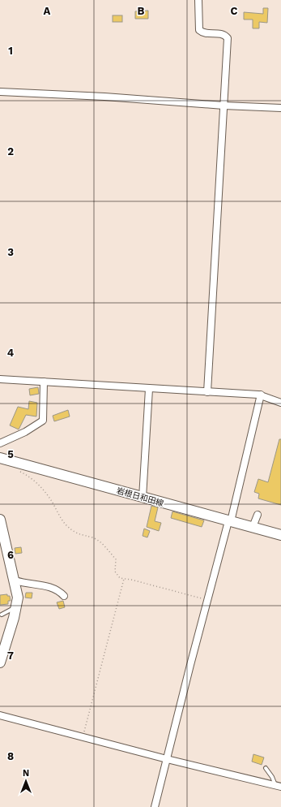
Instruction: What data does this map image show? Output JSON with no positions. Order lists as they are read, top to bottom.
{
  "streets": {
    "main road": ["岩根日和田線"]
  },
  "north": "top",
  "grid": {
    "columns": ["A", "B", "C"],
    "rows": [
      "1",
      "2",
      "3",
      "4",
      "5",
      "6",
      "7",
      "8"
    ]
  }
}
